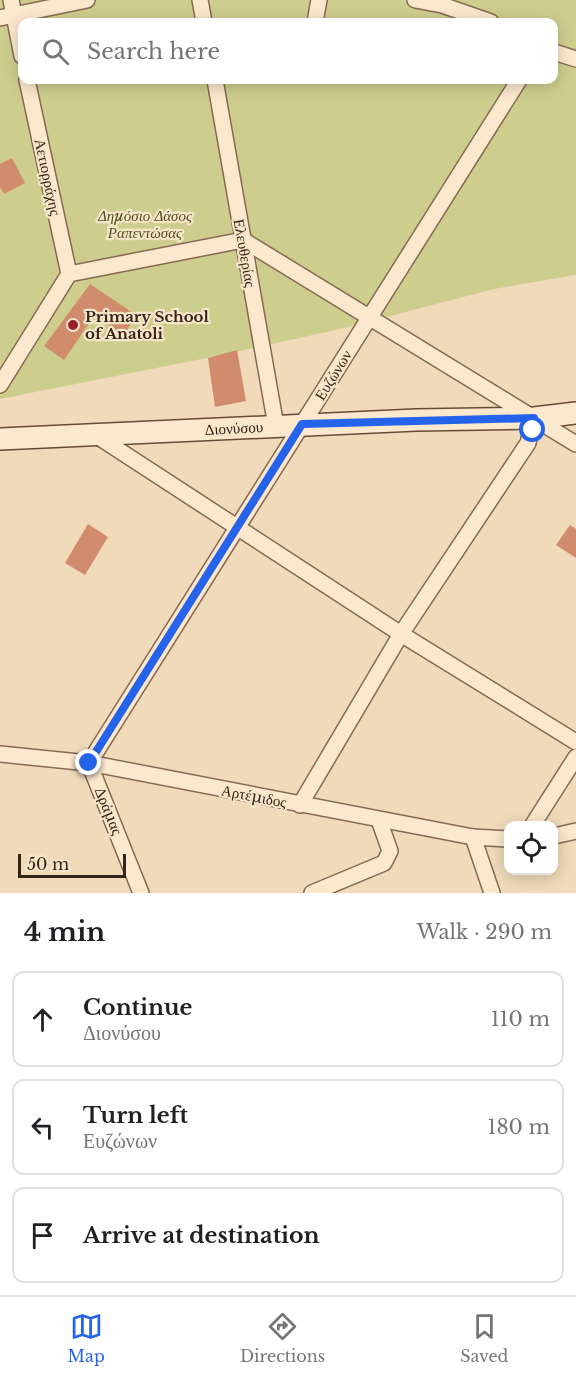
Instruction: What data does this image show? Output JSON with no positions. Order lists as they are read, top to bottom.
{
  "streets": {
    "main road": ["Διονύσου"],
    "street": [
      "Αετιορράχης",
      "Ελευθερίας",
      "Ευζώνων",
      "Αρτέμιδος",
      "Δράμας"
    ]
  },
  "crossings": [
    ["Ελευθερίας", "Διονύσου"],
    ["Ευζώνων", "Διονύσου"],
    ["Ευζώνων", "Αρτέμιδος"],
    ["Ευζώνων", "Δράμας"],
    ["Αρτέμιδος", "Δράμας"]
  ],
  "parks": ["Δημόσιο Δάσος Ραπεντώσας"],
  "places": ["Primary School of Anatoli"],
  "scale_bar": "50 m",
  "page": {
    "search": "Search here",
    "scale": "50 m",
    "heading": ["4 min", "Walk · 290 m"],
    "list": [
      ["Continue", "Διονύσου", "110 m"],
      ["Turn left", "Ευζώνων", "180 m"],
      "Arrive at destination"
    ],
    "nav": ["Map", "Directions", "Saved"]
  }
}
